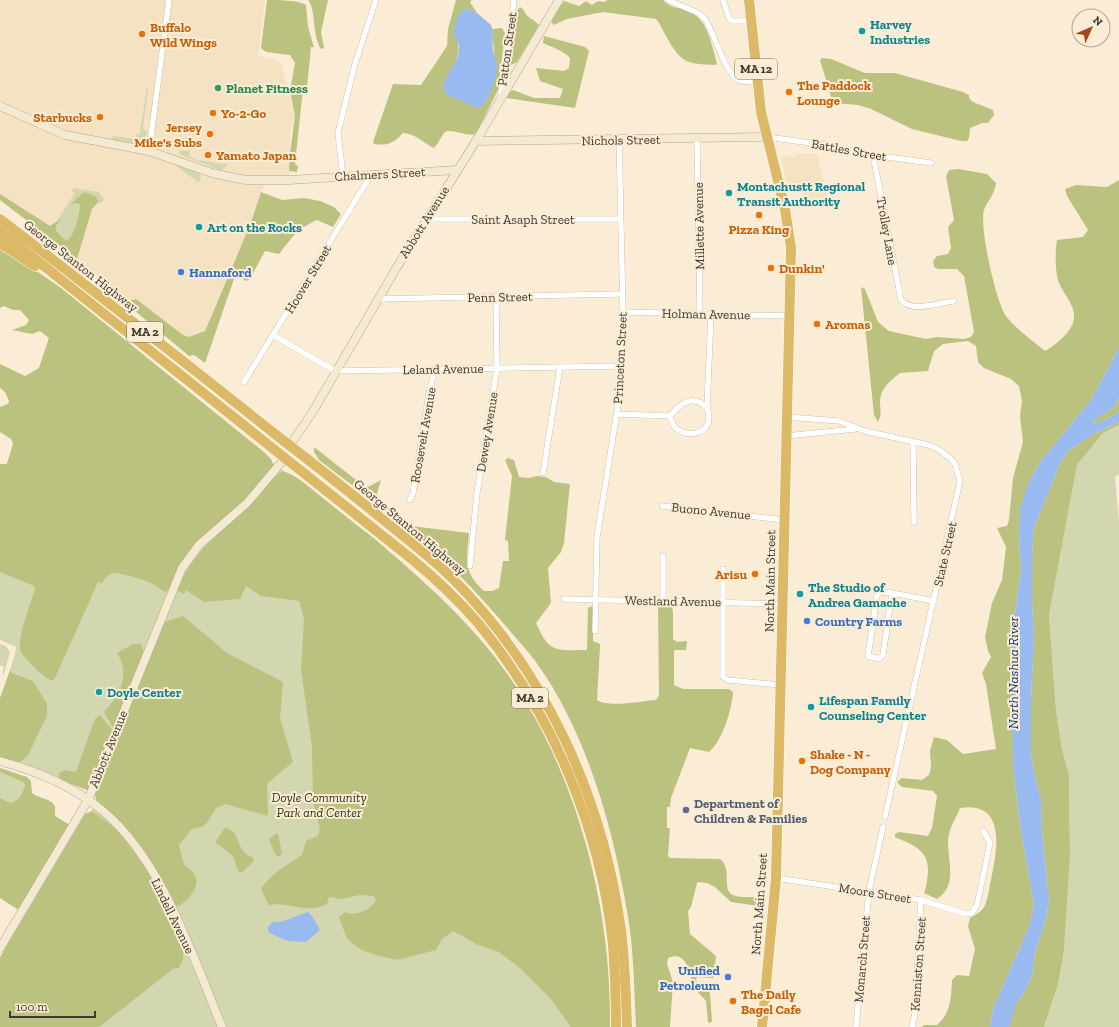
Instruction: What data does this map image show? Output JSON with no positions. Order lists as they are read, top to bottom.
{
  "streets": {
    "highway": [
      "MA 12",
      "George Stanton Highway",
      "MA 2",
      "North Main Street"
    ],
    "street": [
      "Patton Street",
      "Nichols Street",
      "Battles Street",
      "Chalmers Street",
      "Saint Asaph Street",
      "Abbott Avenue",
      "Millette Avenue",
      "Trolley Lane",
      "Hoover Street",
      "Penn Street",
      "Holman Avenue",
      "Princeton Street",
      "Leland Avenue",
      "Dewey Avenue",
      "Roosevelt Avenue",
      "Buono Avenue",
      "State Street",
      "Westland Avenue",
      "Moore Street",
      "Lindell Avenue",
      "Monarch Street",
      "Kenniston Street"
    ]
  },
  "crossings": [
    ["Patton Street", "Abbott Avenue"],
    ["MA 12", "Nichols Street"],
    ["MA 12", "Battles Street"],
    ["MA 12", "North Main Street"],
    ["Nichols Street", "Battles Street"],
    ["Nichols Street", "Abbott Avenue"],
    ["Nichols Street", "Millette Avenue"],
    ["Nichols Street", "Princeton Street"],
    ["Nichols Street", "North Main Street"],
    ["Battles Street", "Trolley Lane"],
    ["Battles Street", "North Main Street"],
    ["Chalmers Street", "Abbott Avenue"],
    ["Chalmers Street", "Hoover Street"],
    ["Saint Asaph Street", "Abbott Avenue"],
    ["Saint Asaph Street", "Princeton Street"],
    ["Abbott Avenue", "George Stanton Highway"],
    ["Abbott Avenue", "Penn Street"],
    ["Abbott Avenue", "Leland Avenue"],
    ["Abbott Avenue", "Lindell Avenue"],
    ["Millette Avenue", "Holman Avenue"],
    ["Penn Street", "Princeton Street"],
    ["Penn Street", "Dewey Avenue"],
    ["Holman Avenue", "Princeton Street"],
    ["Holman Avenue", "North Main Street"],
    ["Princeton Street", "Leland Avenue"],
    ["Princeton Street", "Westland Avenue"],
    ["Leland Avenue", "Dewey Avenue"],
    ["Leland Avenue", "Roosevelt Avenue"],
    ["Buono Avenue", "North Main Street"],
    ["State Street", "North Main Street"],
    ["North Main Street", "Westland Avenue"],
    ["North Main Street", "Moore Street"],
    ["Moore Street", "Monarch Street"],
    ["Moore Street", "Kenniston Street"]
  ],
  "water": ["North Nashua River"],
  "parks": ["Doyle Community Park and Center"],
  "places": [
    "Harvey Industries",
    "Buffalo Wild Wings",
    "Planet Fitness",
    "The Paddock Lounge",
    "Yo-2-Go",
    "Starbucks",
    "Jersey Mike's Subs",
    "Yamato Japan",
    "Montachustt Regional Transit Authority",
    "Pizza King",
    "Art on the Rocks",
    "Dunkin'",
    "Hannaford",
    "Aromas",
    "Arisu",
    "The Studio of Andrea Gamache",
    "Country Farms",
    "Doyle Center",
    "Lifespan Family Counseling Center",
    "Shake - N - Dog Company",
    "Department of Children & Families",
    "Unified Petroleum",
    "The Daily Bagel Cafe"
  ],
  "scale_bar": "100 m",
  "north": "top right"
}
